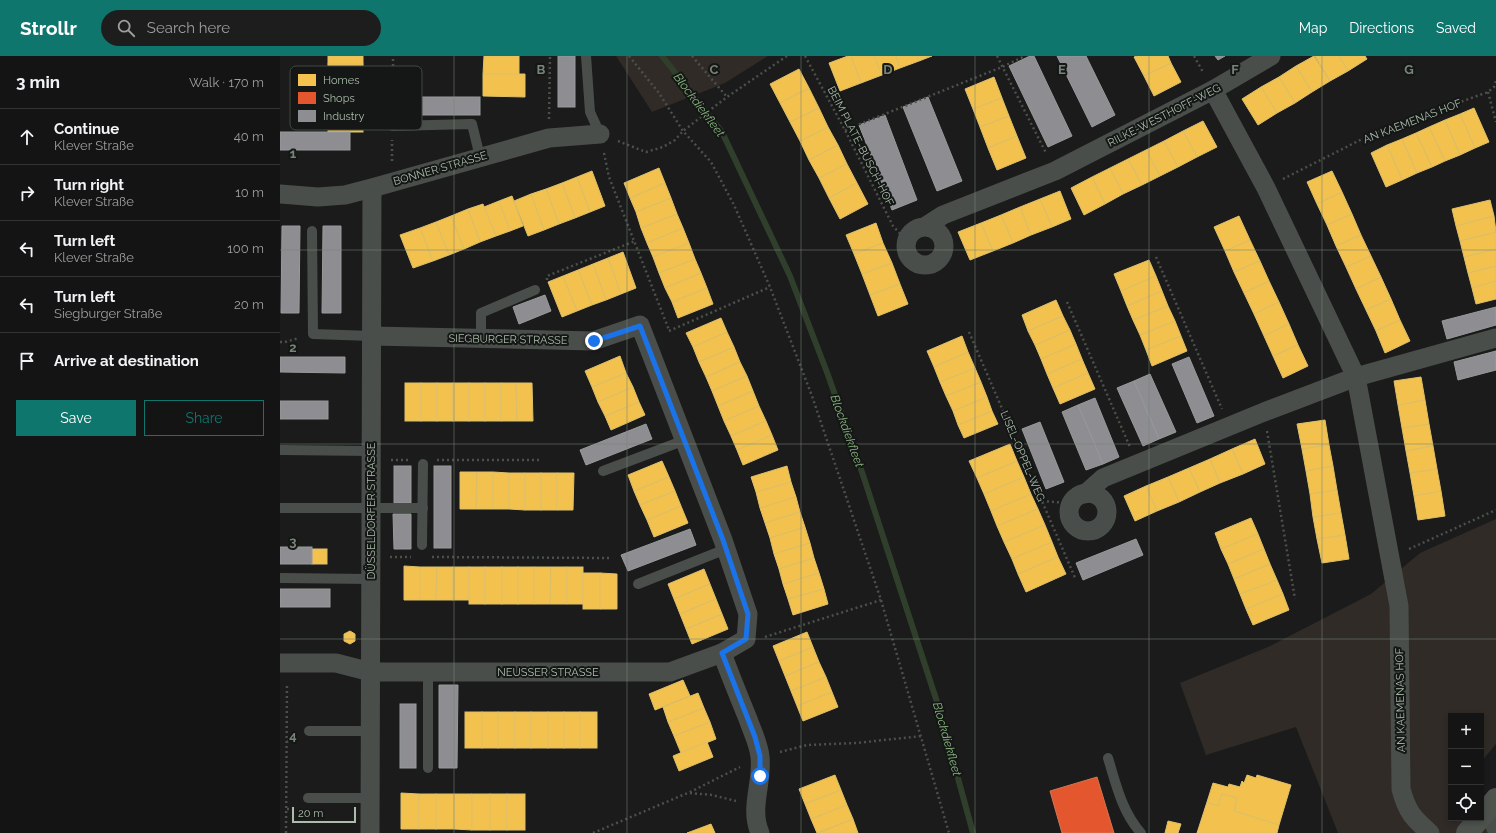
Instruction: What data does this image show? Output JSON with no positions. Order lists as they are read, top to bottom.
{
  "streets": {
    "street": [
      "RILKE-WESTHOFF-WEG",
      "AN KAEMENAS HOF",
      "BONNER STRASSE",
      "SIEGBURGER STRASSE",
      "DÜSSELDORFER STRASSE",
      "NEUSSER STRASSE"
    ],
    "path": ["BEIM PLATE-BUSCH-HOF", "LISEL-OPPEL-WEG"]
  },
  "crossings": [
    ["RILKE-WESTHOFF-WEG", "AN KAEMENAS HOF"],
    ["RILKE-WESTHOFF-WEG", "BEIM PLATE-BUSCH-HOF"],
    ["BONNER STRASSE", "DÜSSELDORFER STRASSE"],
    ["SIEGBURGER STRASSE", "DÜSSELDORFER STRASSE"],
    ["DÜSSELDORFER STRASSE", "NEUSSER STRASSE"]
  ],
  "water": ["Blockdiekfleet"],
  "legend": ["Homes", "Shops", "Industry"],
  "scale_bar": "20 m",
  "page": {
    "header": "Strollr",
    "search": "Search here",
    "nav": ["Map", "Directions", "Saved"],
    "heading": ["3 min", "Walk · 170 m"],
    "list": [
      ["Continue", "Klever Straße", "40 m"],
      ["Turn right", "Klever Straße", "10 m"],
      ["Turn left", "Klever Straße", "100 m"],
      ["Turn left", "Siegburger Straße", "20 m"],
      "Arrive at destination"
    ],
    "buttons": ["Save", "Share"],
    "map_buttons": ["+", "−"],
    "scale": "20 m"
  },
  "grid": {
    "columns": [
      "B",
      "C",
      "D",
      "E",
      "F",
      "G"
    ],
    "rows": [
      "1",
      "2",
      "3",
      "4"
    ]
  }
}
